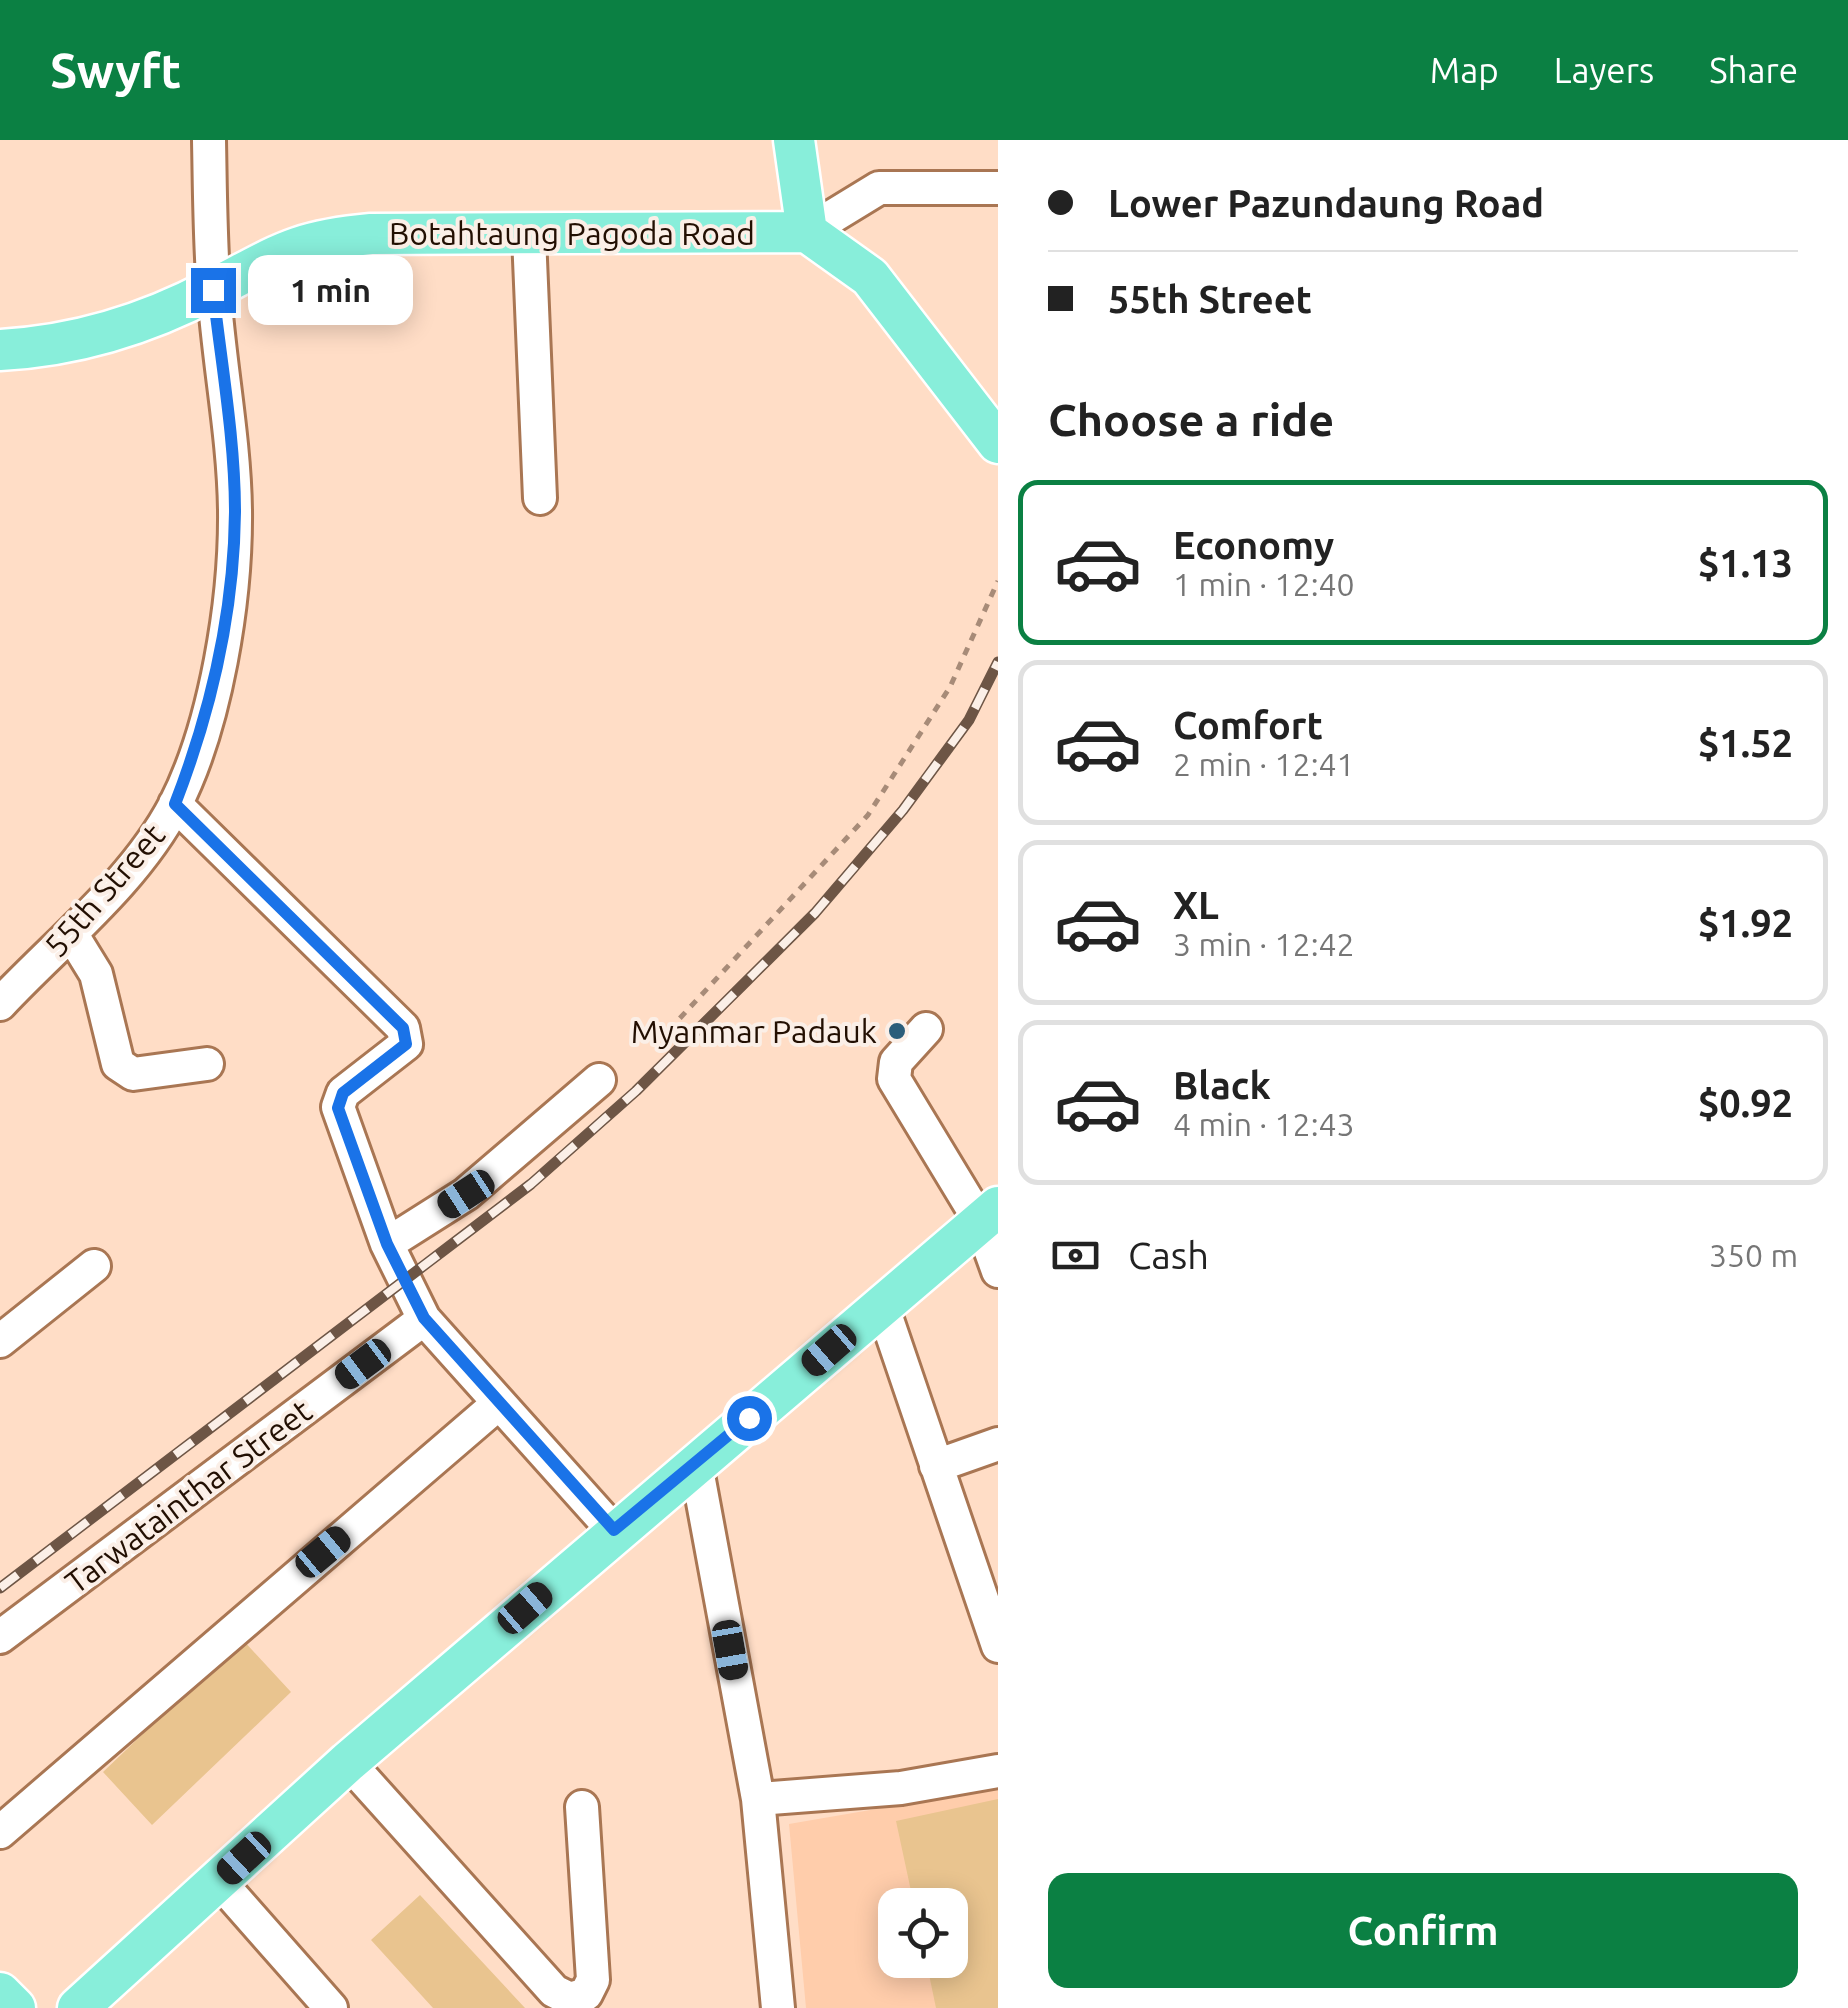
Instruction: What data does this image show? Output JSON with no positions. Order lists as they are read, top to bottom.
{
  "streets": {
    "main road": ["Botahtaung Pagoda Road"],
    "street": ["55th Street", "Tarwatainthar Street"]
  },
  "crossings": [
    ["Botahtaung Pagoda Road", "55th Street"]
  ],
  "places": ["Myanmar Padauk"],
  "page": {
    "header": "Swyft",
    "nav": ["Map", "Layers", "Share"],
    "banner": ["Lower Pazundaung Road", "55th Street"],
    "bubble": "1 min",
    "heading": "Choose a ride",
    "list": [
      {
        "name": "Economy",
        "note": "1 min · 12:40",
        "value": "$1.13"
      },
      {
        "name": "Comfort",
        "note": "2 min · 12:41",
        "value": "$1.52"
      },
      {
        "name": "XL",
        "note": "3 min · 12:42",
        "value": "$1.92"
      },
      {
        "name": "Black",
        "note": "4 min · 12:43",
        "value": "$0.92"
      }
    ],
    "pay": ["Cash", "350 m"],
    "buttons": "Confirm"
  }
}
